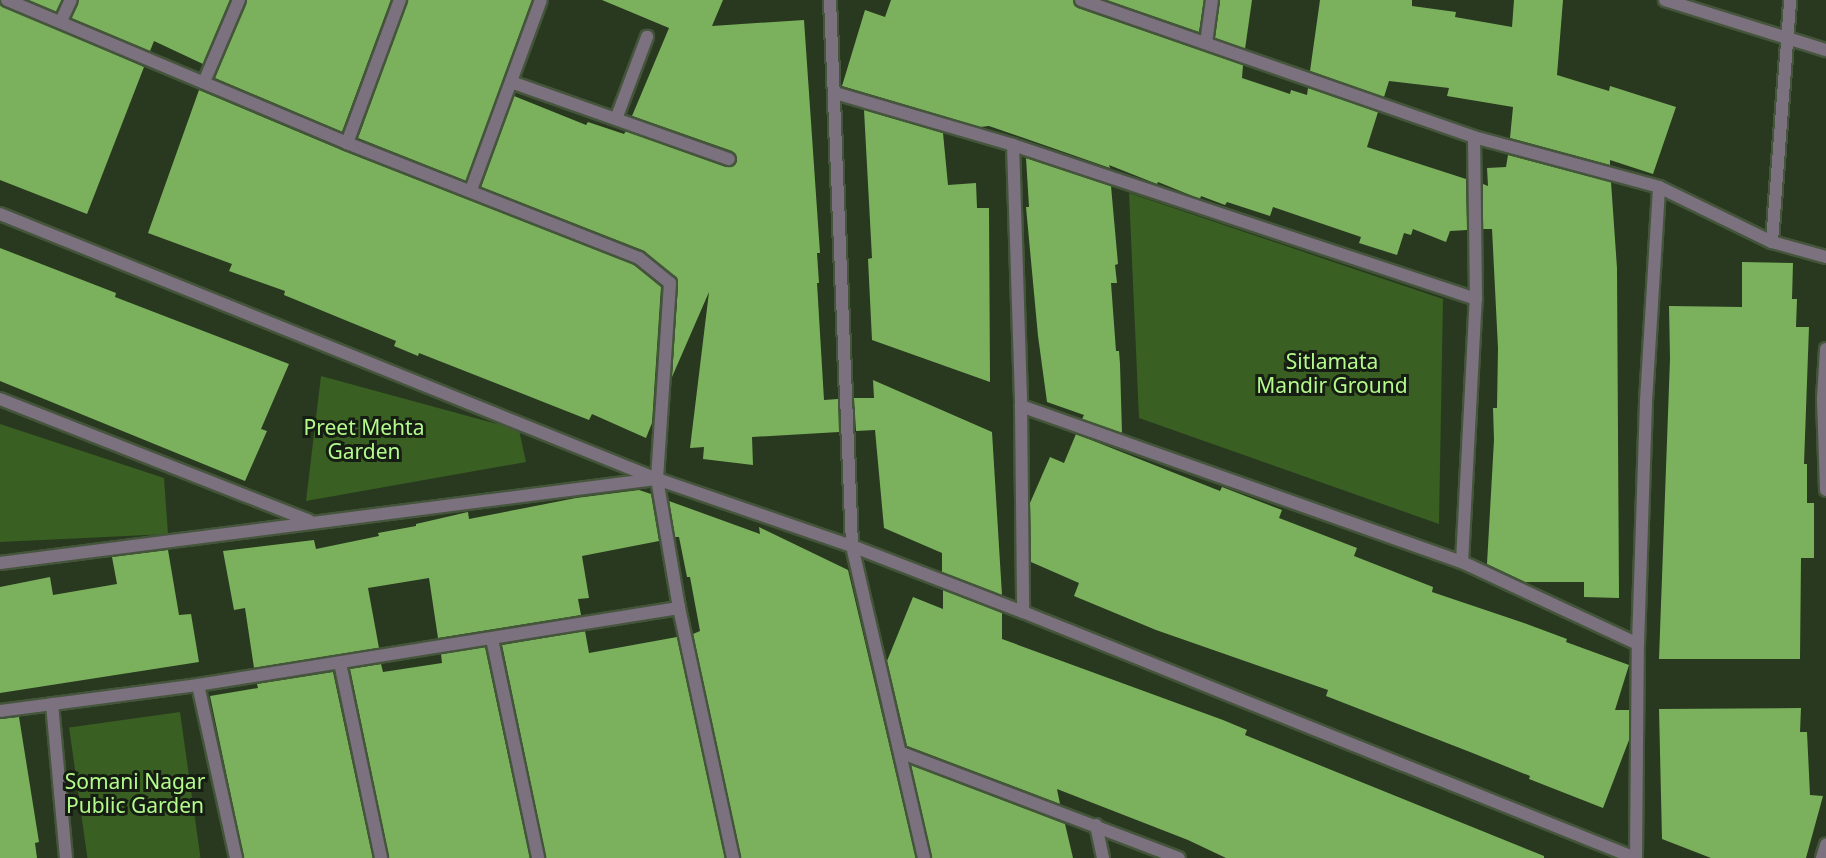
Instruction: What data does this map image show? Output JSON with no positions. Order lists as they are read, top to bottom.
{
  "parks": ["Sitlamata Mandir Ground", "Preet Mehta Garden", "Somani Nagar Public Garden"]
}
